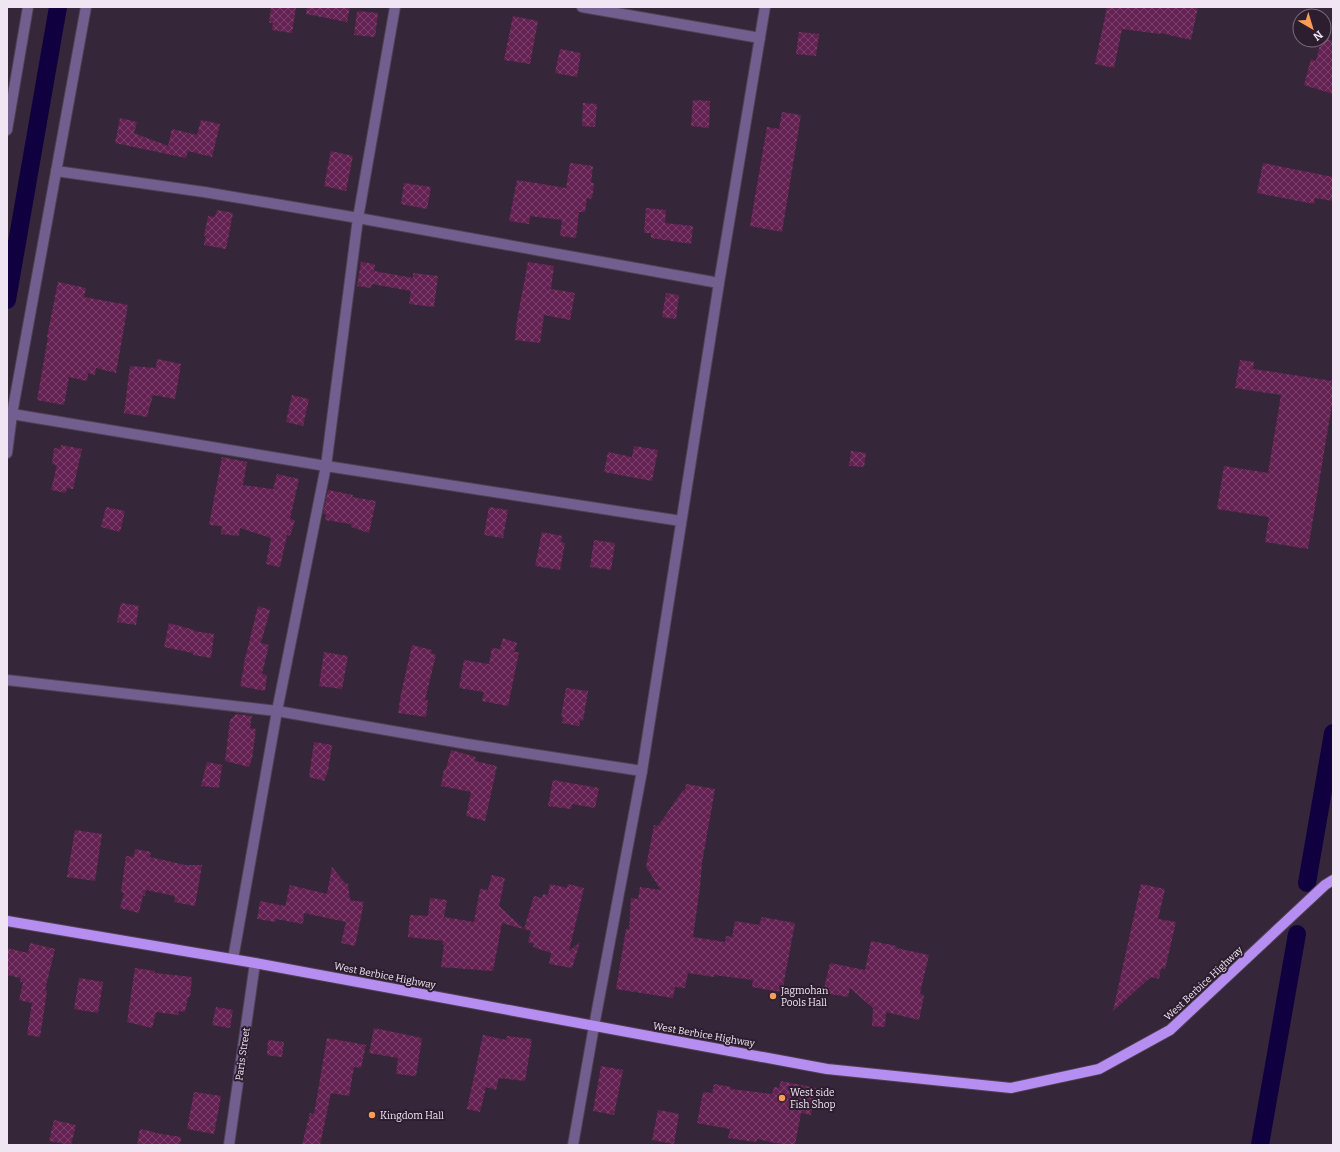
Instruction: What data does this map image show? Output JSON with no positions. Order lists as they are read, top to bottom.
{
  "streets": {
    "main road": ["West Berbice Highway"],
    "street": ["Paris Street"]
  },
  "crossings": [
    ["West Berbice Highway", "Paris Street"]
  ],
  "places": ["Jagmohan Pools Hall", "West side Fish Shop", "Kingdom Hall"],
  "north": "bottom right"
}
